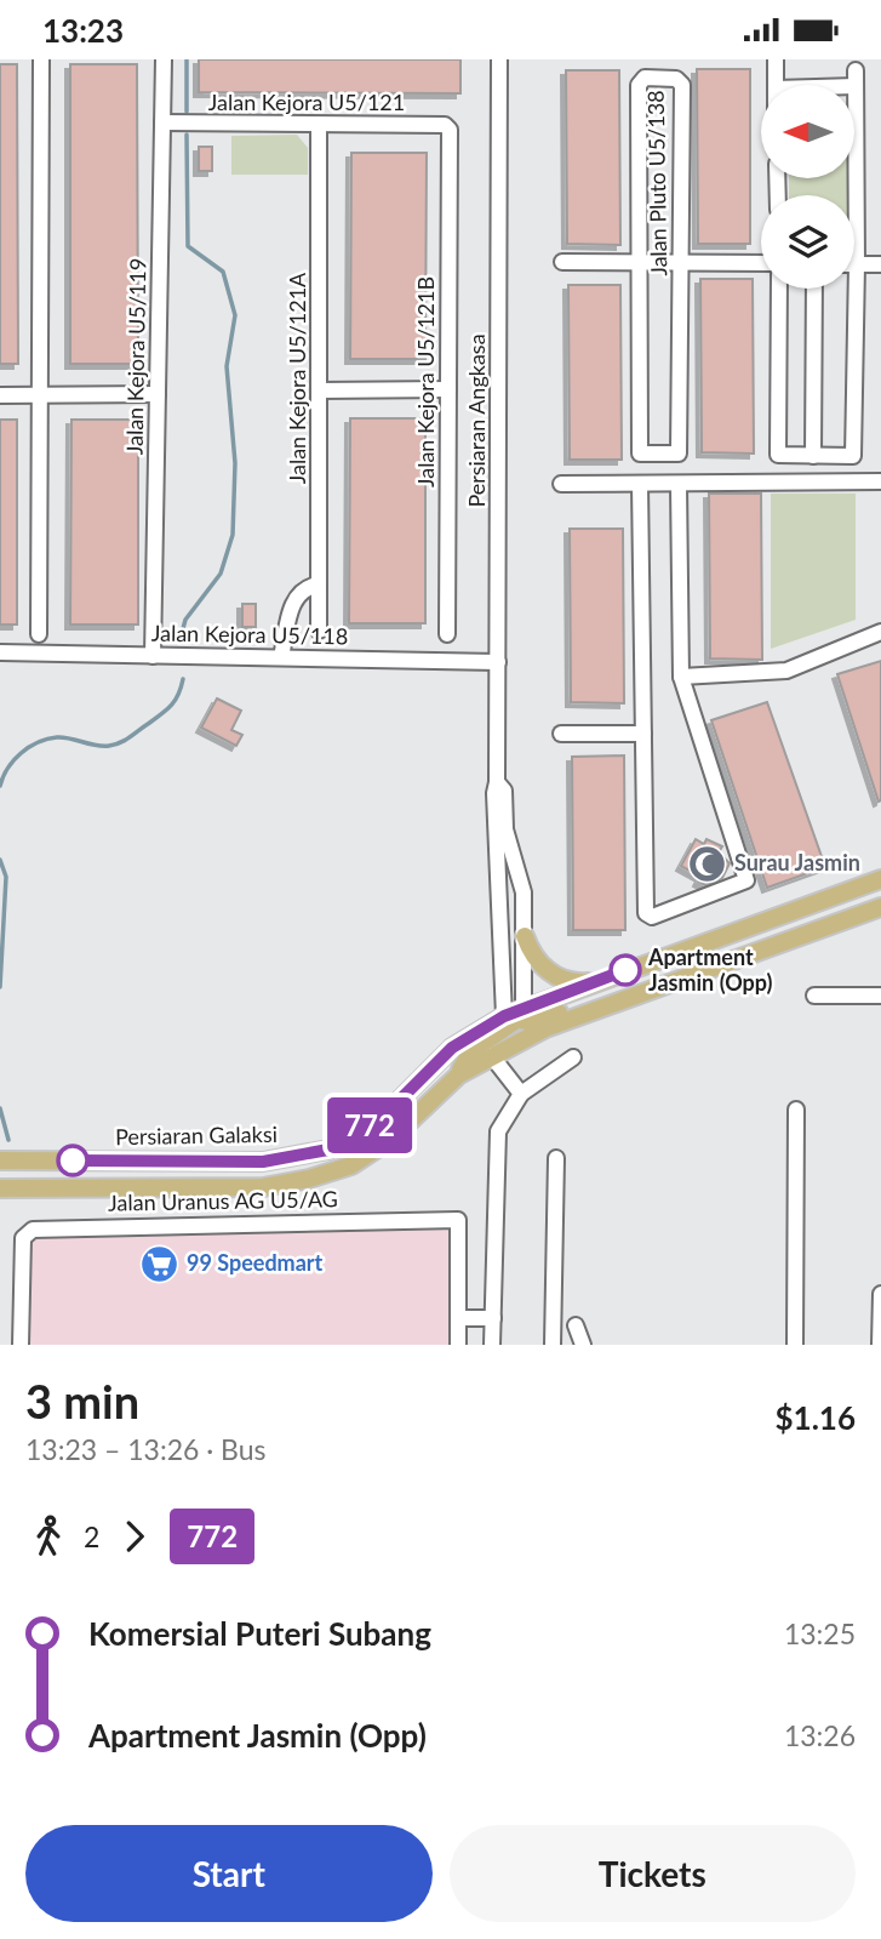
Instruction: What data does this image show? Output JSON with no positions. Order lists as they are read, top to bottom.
{
  "streets": {
    "main road": ["Persiaran Galaksi"],
    "street": [
      "Jalan Kejora U5/121",
      "Jalan Pluto U5/138",
      "Jalan Kejora U5/119",
      "Jalan Kejora U5/121A",
      "Jalan Kejora U5/121B",
      "Persiaran Angkasa",
      "Jalan Kejora U5/118",
      "Jalan Uranus AG U5/AG"
    ]
  },
  "crossings": [
    ["Jalan Kejora U5/121", "Jalan Kejora U5/119"],
    ["Jalan Kejora U5/121", "Jalan Kejora U5/121A"],
    ["Jalan Kejora U5/121", "Jalan Kejora U5/121B"],
    ["Jalan Kejora U5/119", "Jalan Kejora U5/118"],
    ["Persiaran Angkasa", "Jalan Kejora U5/118"],
    ["Persiaran Angkasa", "Persiaran Galaksi"]
  ],
  "places": {
    "mosque": ["Surau Jasmin"],
    "other": ["Apartment Jasmin (Opp)"],
    "supermarket": ["99 Speedmart"]
  },
  "lines": ["bus line 772"],
  "north": "left",
  "page": {
    "status": "13:23",
    "on_map": "772",
    "heading": ["3 min", "13:23 – 13:26 · Bus", "$1.16"],
    "legs": ["2", "772"],
    "list": [
      {
        "name": "Komersial Puteri Subang",
        "value": "13:25"
      },
      {
        "name": "Apartment Jasmin (Opp)",
        "value": "13:26"
      }
    ],
    "buttons": ["Start", "Tickets"]
  }
}
